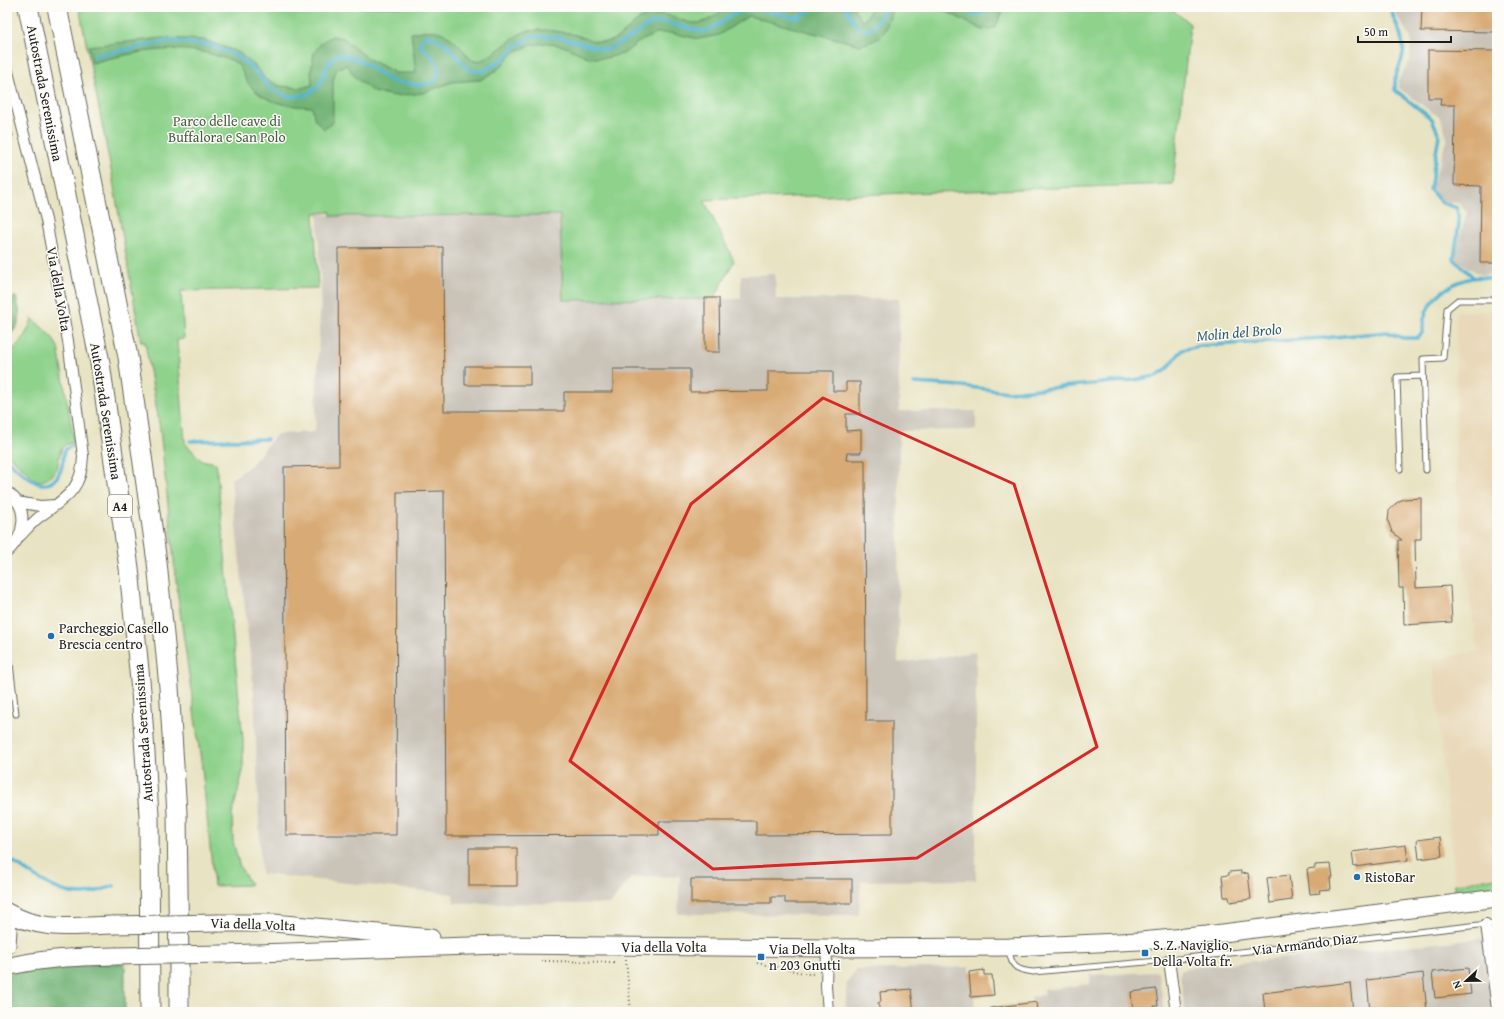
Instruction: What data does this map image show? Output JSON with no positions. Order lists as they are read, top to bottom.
{
  "streets": {
    "highway": ["Autostrada Serenissima", "A4"],
    "main road": ["Via della Volta", "Via Armando Diaz"]
  },
  "crossings": [
    ["Via della Volta", "Via Armando Diaz"]
  ],
  "water": ["Molin del Brolo"],
  "parks": ["Parco delle cave di Buffalora e San Polo"],
  "places": {
    "other": ["Parcheggio Casello Brescia centro", "RistoBar"],
    "transit": ["S. Z. Naviglio, Della Volta fr.", "Via Della Volta n 203 Gnutti"]
  },
  "scale_bar": "50 m",
  "north": "left"
}
